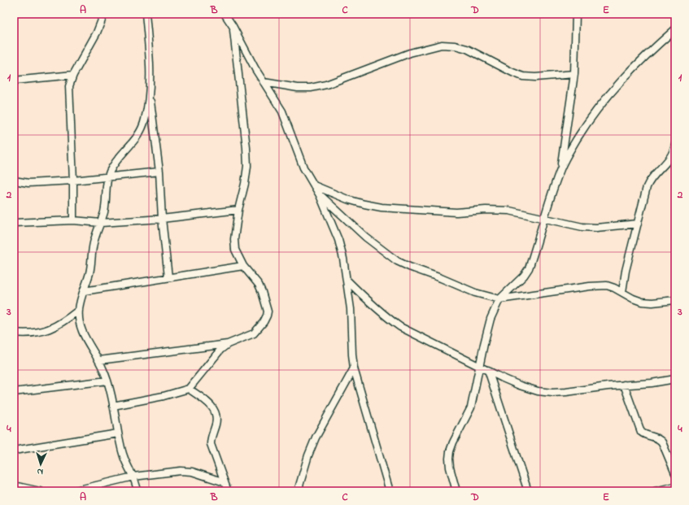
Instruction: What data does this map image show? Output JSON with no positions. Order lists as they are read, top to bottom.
{
  "north": "bottom",
  "grid": {
    "columns": [
      "A",
      "B",
      "C",
      "D",
      "E"
    ],
    "rows": [
      "1",
      "2",
      "3",
      "4"
    ]
  }
}
